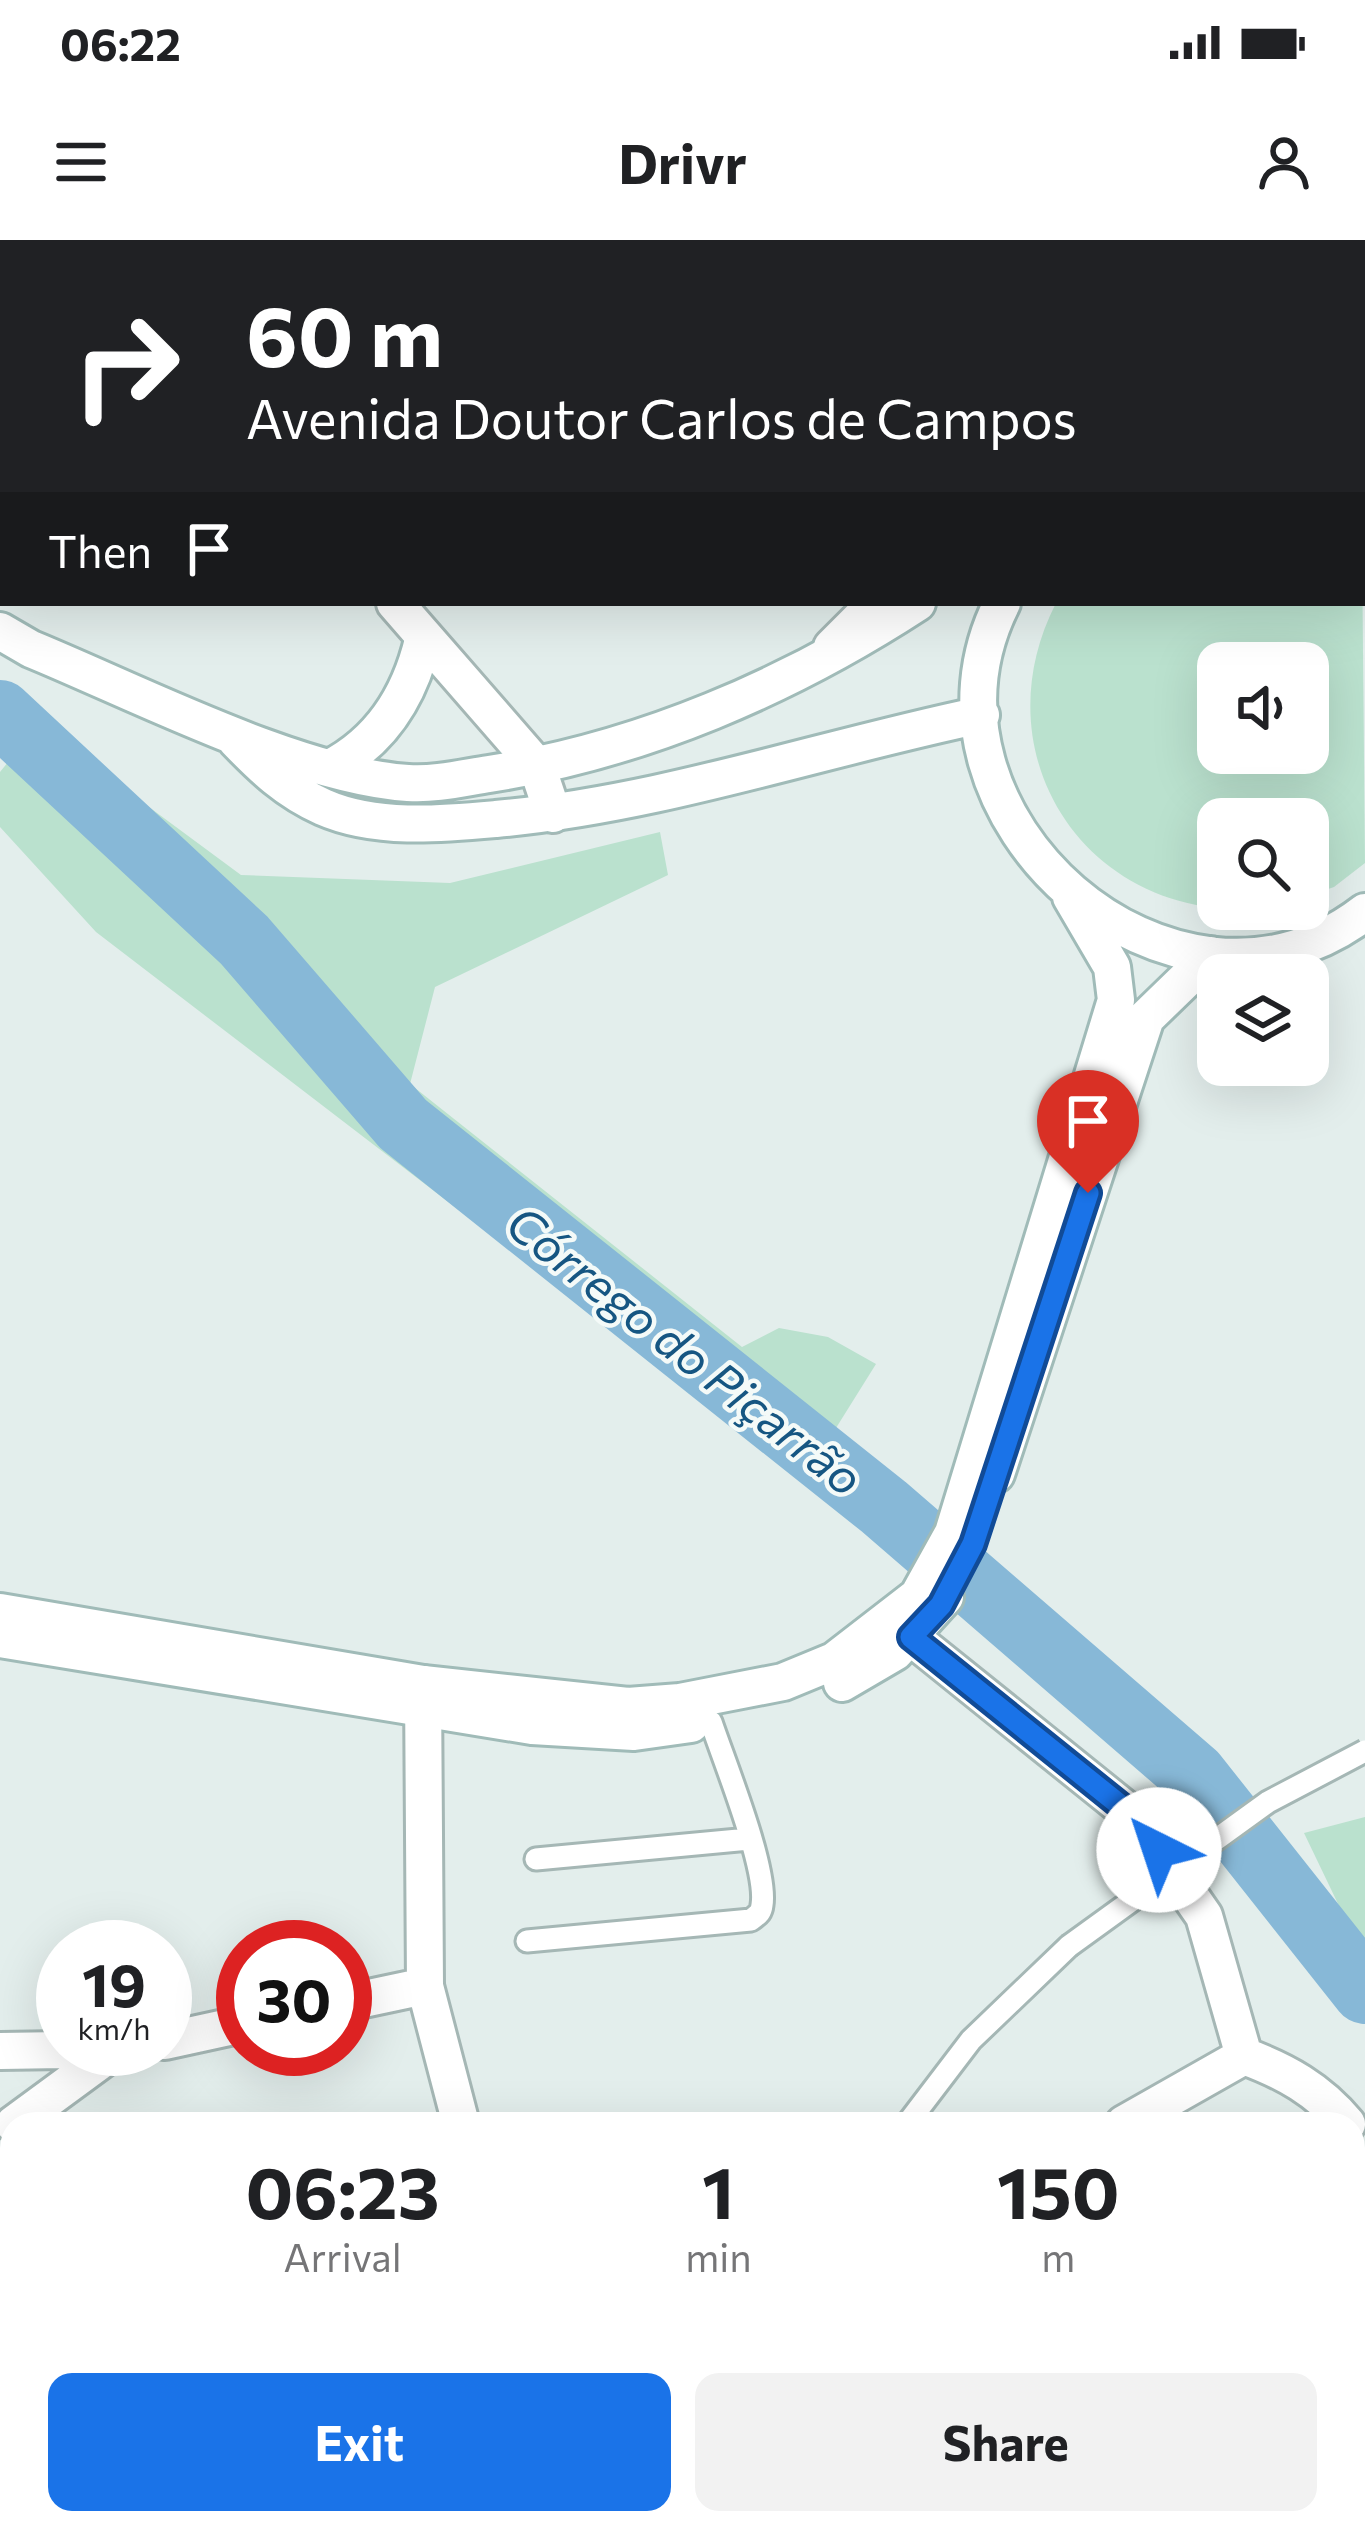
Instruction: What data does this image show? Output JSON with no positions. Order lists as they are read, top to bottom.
{
  "water": ["Córrego do Piçarrão"],
  "page": {
    "status": "06:22",
    "header": "Drivr",
    "turn": ["60 m", "Avenida Doutor Carlos de Campos"],
    "then": "Then",
    "speed": "19 km/h",
    "limit": "30",
    "eta": [
      "06:23",
      "Arrival",
      "1",
      "min",
      "150",
      "m"
    ],
    "buttons": ["Exit", "Share"]
  }
}
